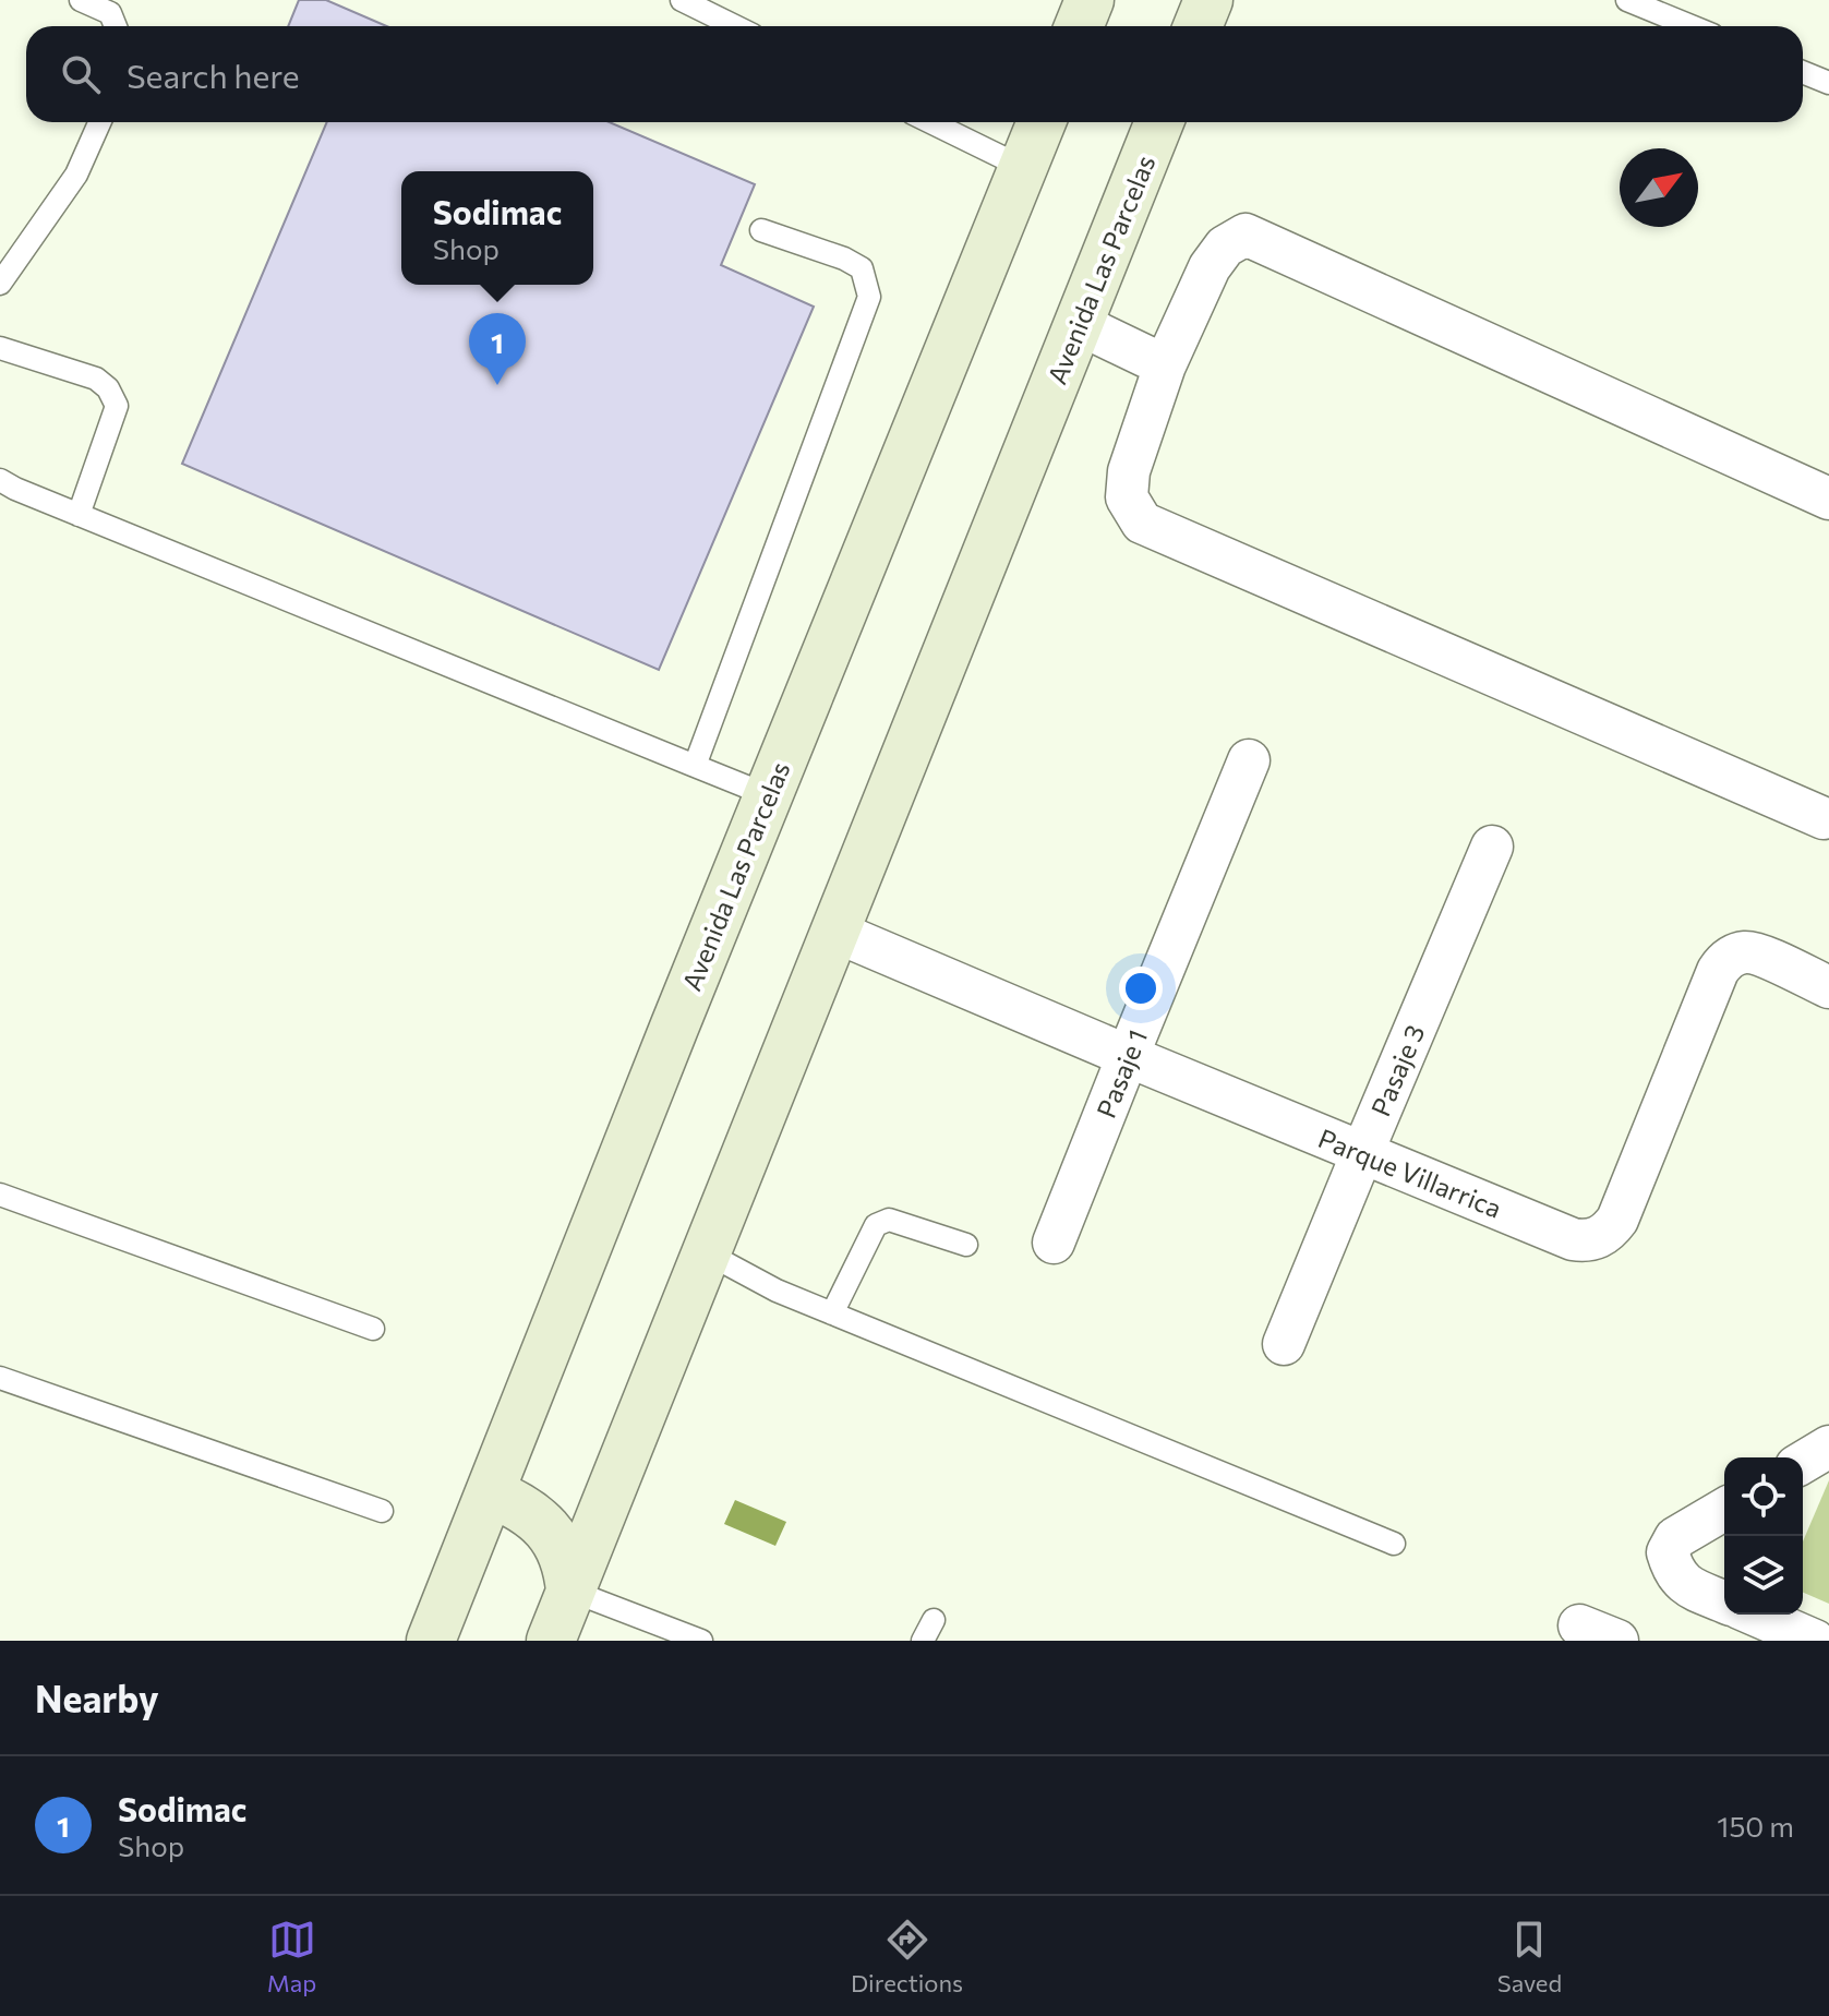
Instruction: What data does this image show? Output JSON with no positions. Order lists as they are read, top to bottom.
{
  "streets": {
    "main road": ["Avenida Las Parcelas"],
    "street": ["Pasaje 3", "Pasaje 1", "Parque Villarrica"]
  },
  "crossings": [
    ["Avenida Las Parcelas", "Parque Villarrica"],
    ["Pasaje 3", "Parque Villarrica"],
    ["Pasaje 1", "Parque Villarrica"]
  ],
  "north": "top right",
  "page": {
    "search": "Search here",
    "popup": ["Sodimac", "Shop"],
    "pins": "1",
    "heading": "Nearby",
    "list": [
      {
        "mark": "1",
        "name": "Sodimac",
        "note": "Shop",
        "value": "150 m"
      }
    ],
    "nav": ["Map", "Directions", "Saved"]
  }
}
